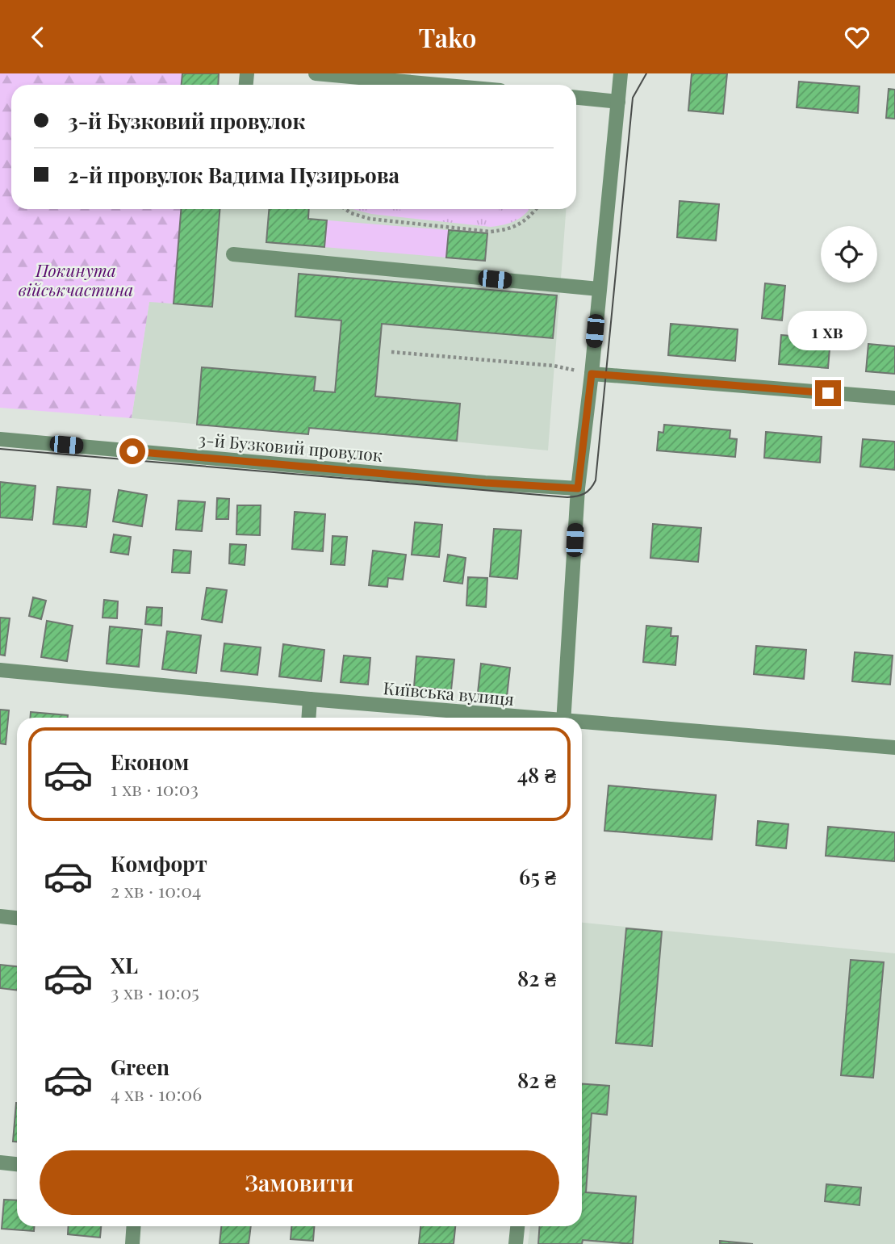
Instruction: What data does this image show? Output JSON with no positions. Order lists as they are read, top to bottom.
{
  "streets": {
    "street": ["3-й Бузковий провулок", "Київська вулиця"]
  },
  "parks": ["Покинута військчастина"],
  "page": {
    "header": "Tako",
    "banner": ["3-й Бузковий провулок", "2-й провулок Вадима Пузирьова"],
    "bubble": "1 хв",
    "list": [
      {
        "name": "Економ",
        "note": "1 хв · 10:03",
        "value": "48 ₴"
      },
      {
        "name": "Комфорт",
        "note": "2 хв · 10:04",
        "value": "65 ₴"
      },
      {
        "name": "XL",
        "note": "3 хв · 10:05",
        "value": "82 ₴"
      },
      {
        "name": "Green",
        "note": "4 хв · 10:06",
        "value": "82 ₴"
      }
    ],
    "buttons": "Замовити"
  }
}
